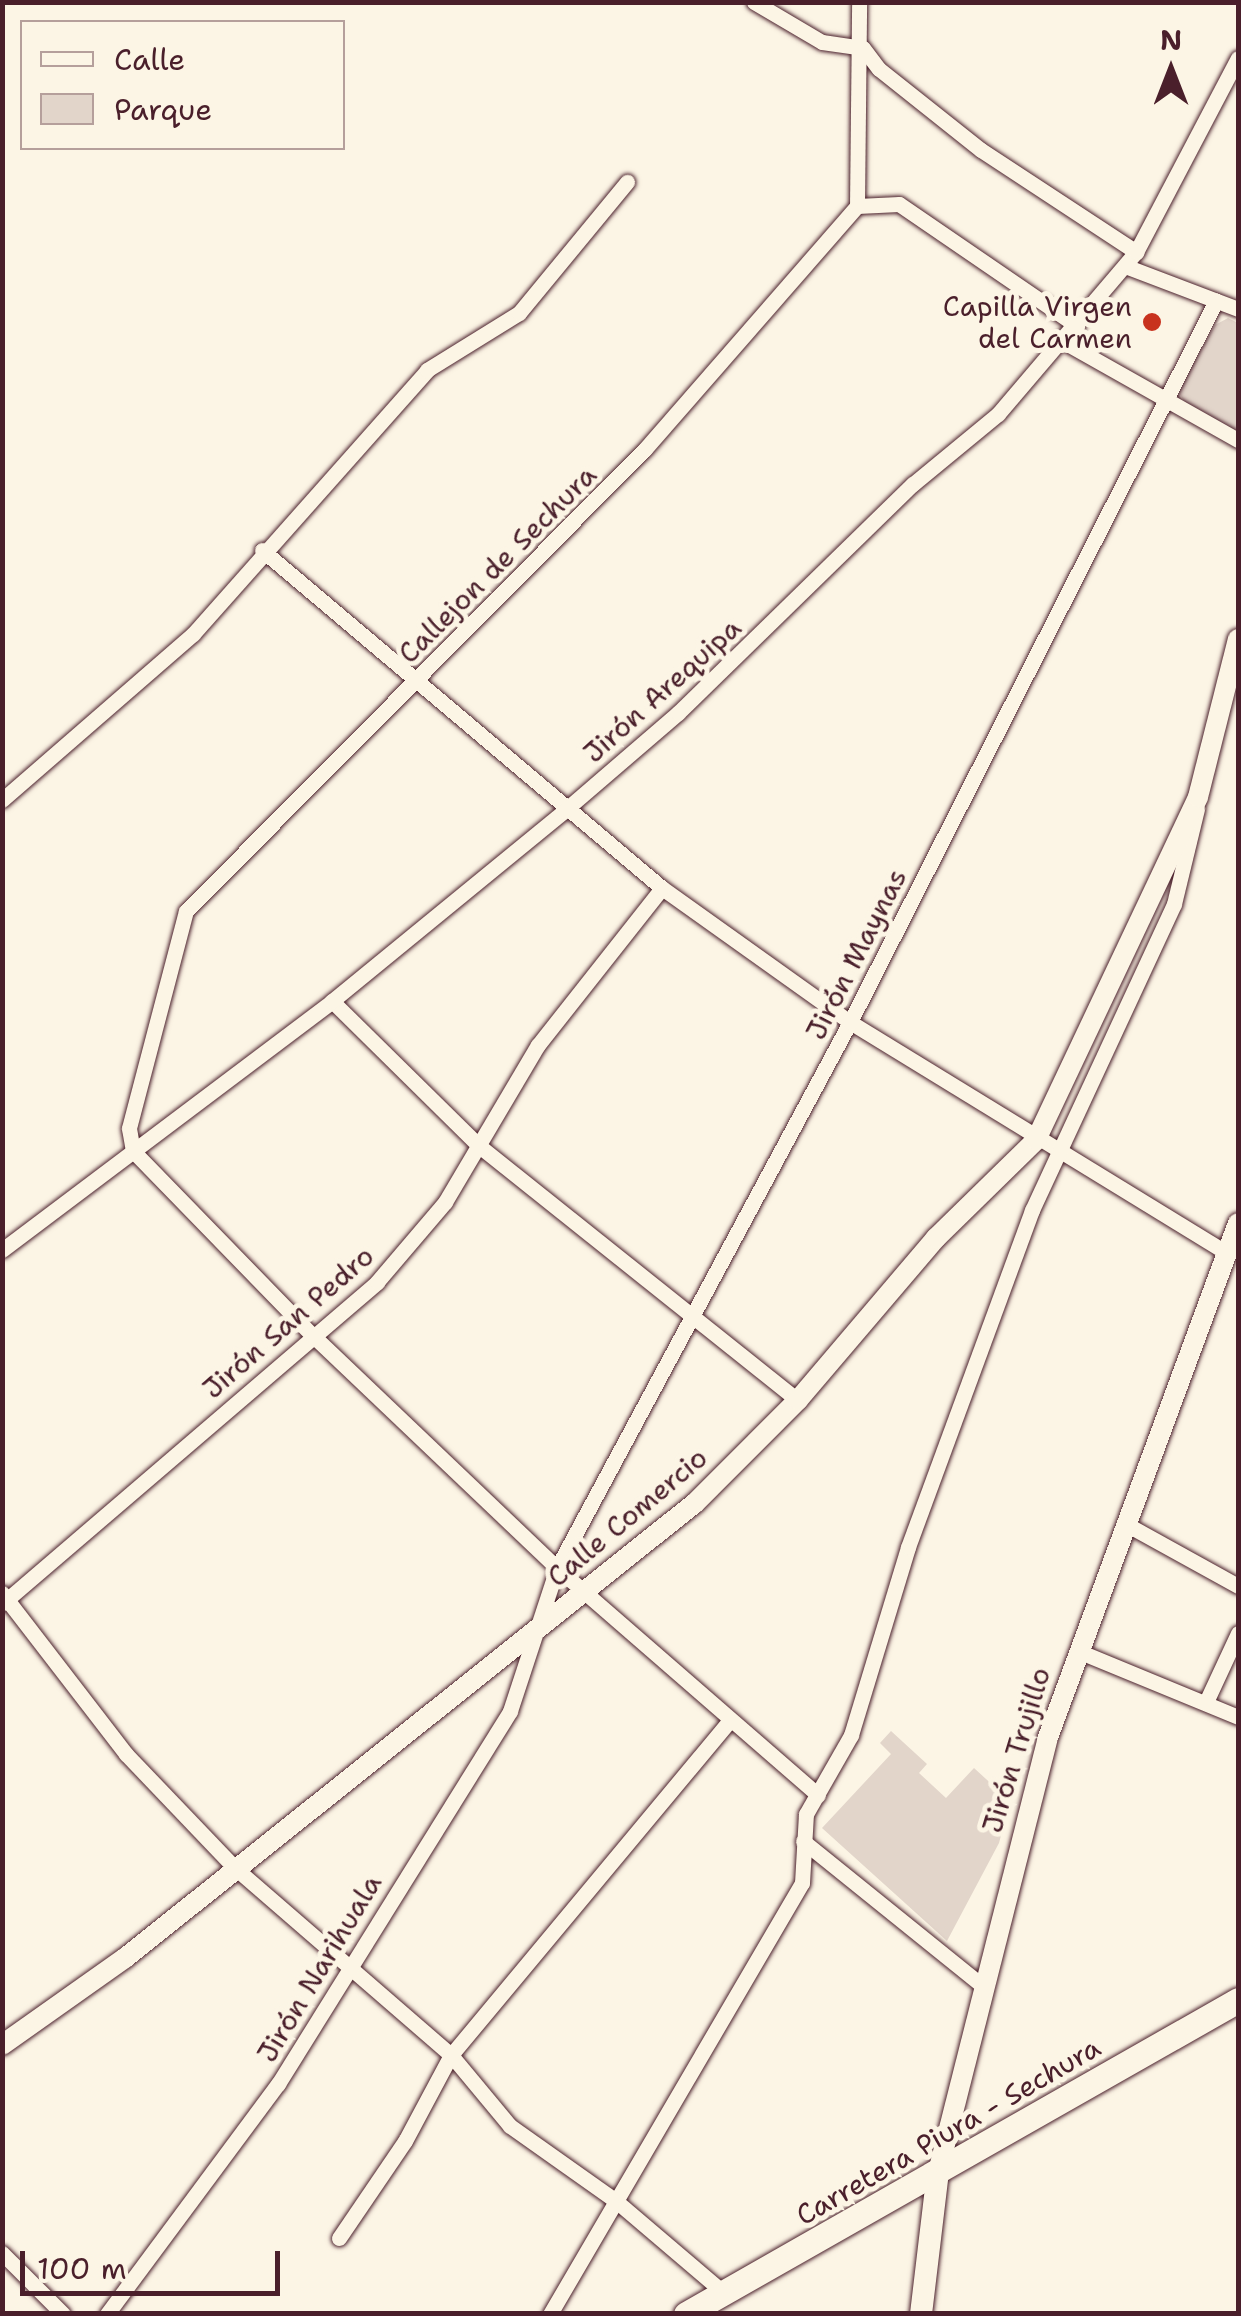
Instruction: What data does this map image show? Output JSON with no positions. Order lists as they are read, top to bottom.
{
  "streets": {
    "main road": ["Jirón Trujillo", "Carretera Piura - Sechura"],
    "street": [
      "Callejon de Sechura",
      "Jirón Arequipa",
      "Jirón Maynas",
      "Jirón San Pedro",
      "Calle Comercio",
      "Jirón Narihuala"
    ]
  },
  "crossings": [
    ["Callejon de Sechura", "Jirón Arequipa"],
    ["Jirón Maynas", "Calle Comercio"],
    ["Jirón Maynas", "Jirón Narihuala"],
    ["Calle Comercio", "Jirón Narihuala"],
    ["Jirón Trujillo", "Carretera Piura - Sechura"]
  ],
  "places": ["Capilla Virgen del Carmen"],
  "legend": ["Calle", "Parque"],
  "scale_bar": "100 m",
  "north": "top"
}
